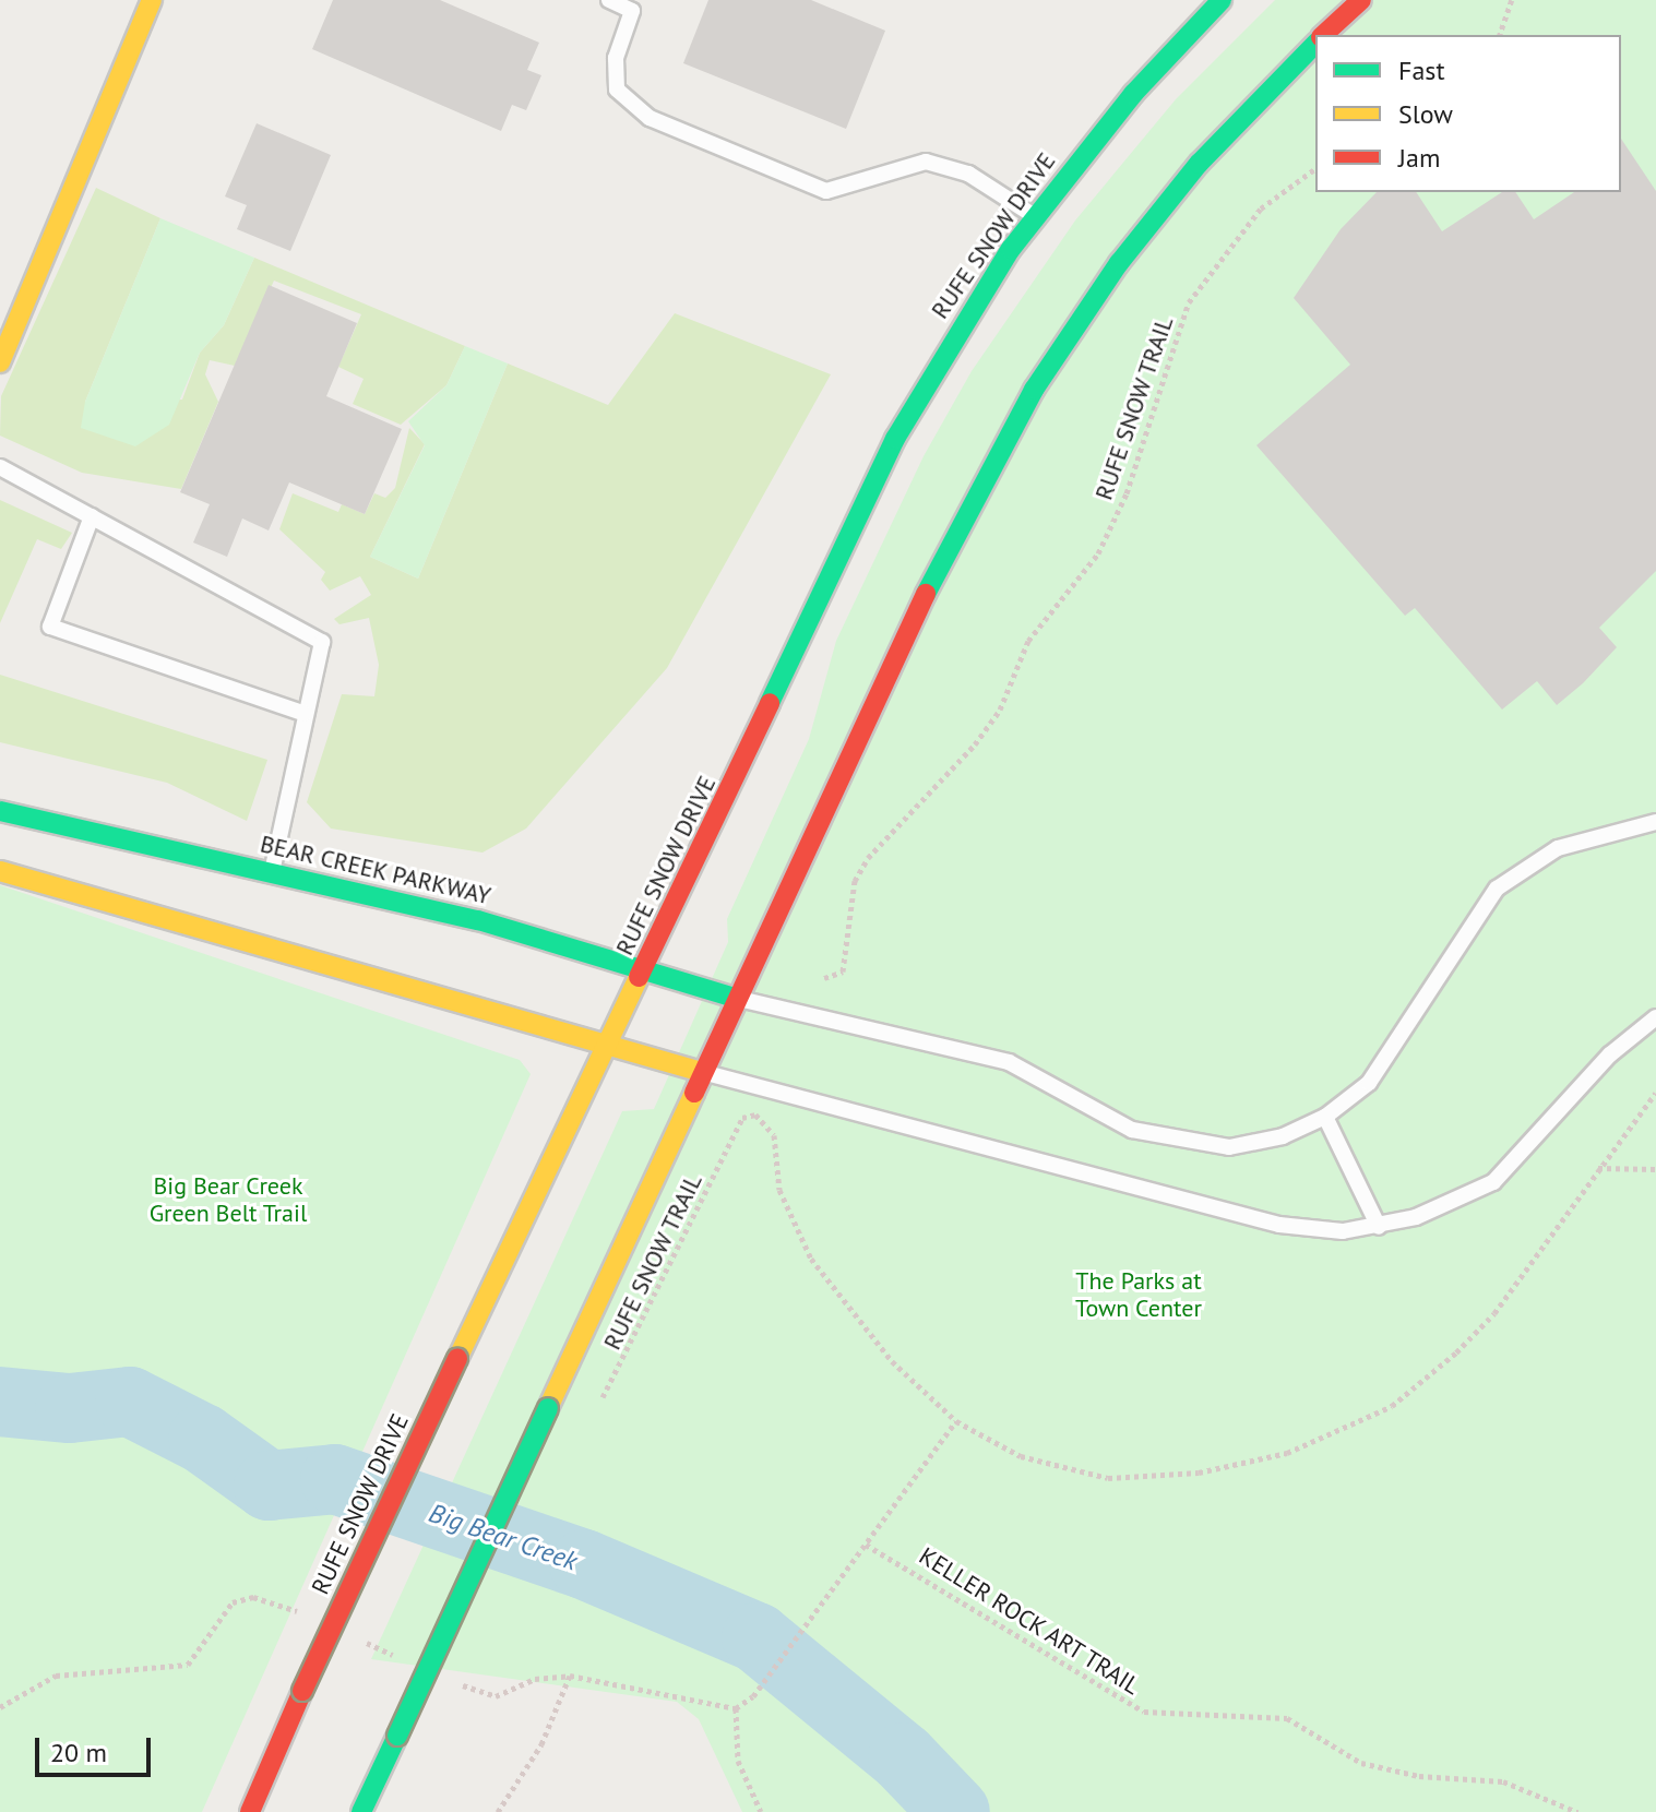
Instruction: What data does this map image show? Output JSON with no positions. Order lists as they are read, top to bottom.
{
  "streets": {
    "main road": ["RUFE SNOW DRIVE", "BEAR CREEK PARKWAY"],
    "path": ["RUFE SNOW TRAIL", "KELLER ROCK ART TRAIL"]
  },
  "crossings": [
    ["RUFE SNOW DRIVE", "BEAR CREEK PARKWAY"]
  ],
  "water": ["Big Bear Creek"],
  "parks": ["Big Bear Creek Green Belt Trail", "The Parks at Town Center"],
  "legend": ["Fast", "Slow", "Jam"],
  "scale_bar": "20 m"
}
